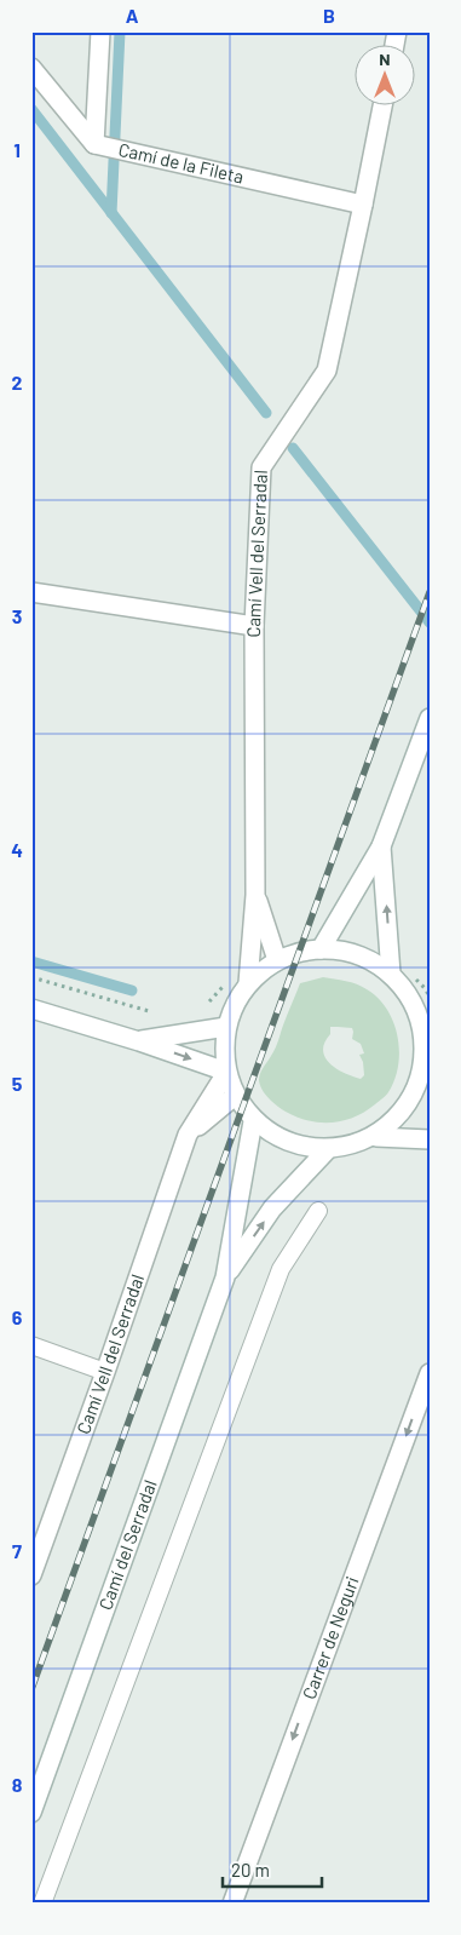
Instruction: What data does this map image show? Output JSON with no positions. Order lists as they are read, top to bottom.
{
  "streets": {
    "street": [
      "Camí de la Fileta",
      "Camí Vell del Serradal",
      "Camí del Serradal",
      "Carrer de Neguri"
    ]
  },
  "crossings": [
    ["Camí de la Fileta", "Camí Vell del Serradal"],
    ["Camí Vell del Serradal", "Camí del Serradal"]
  ],
  "one_way": ["Carrer de Neguri"],
  "scale_bar": "20 m",
  "north": "top",
  "grid": {
    "columns": ["A", "B"],
    "rows": [
      "1",
      "2",
      "3",
      "4",
      "5",
      "6",
      "7",
      "8"
    ]
  }
}
